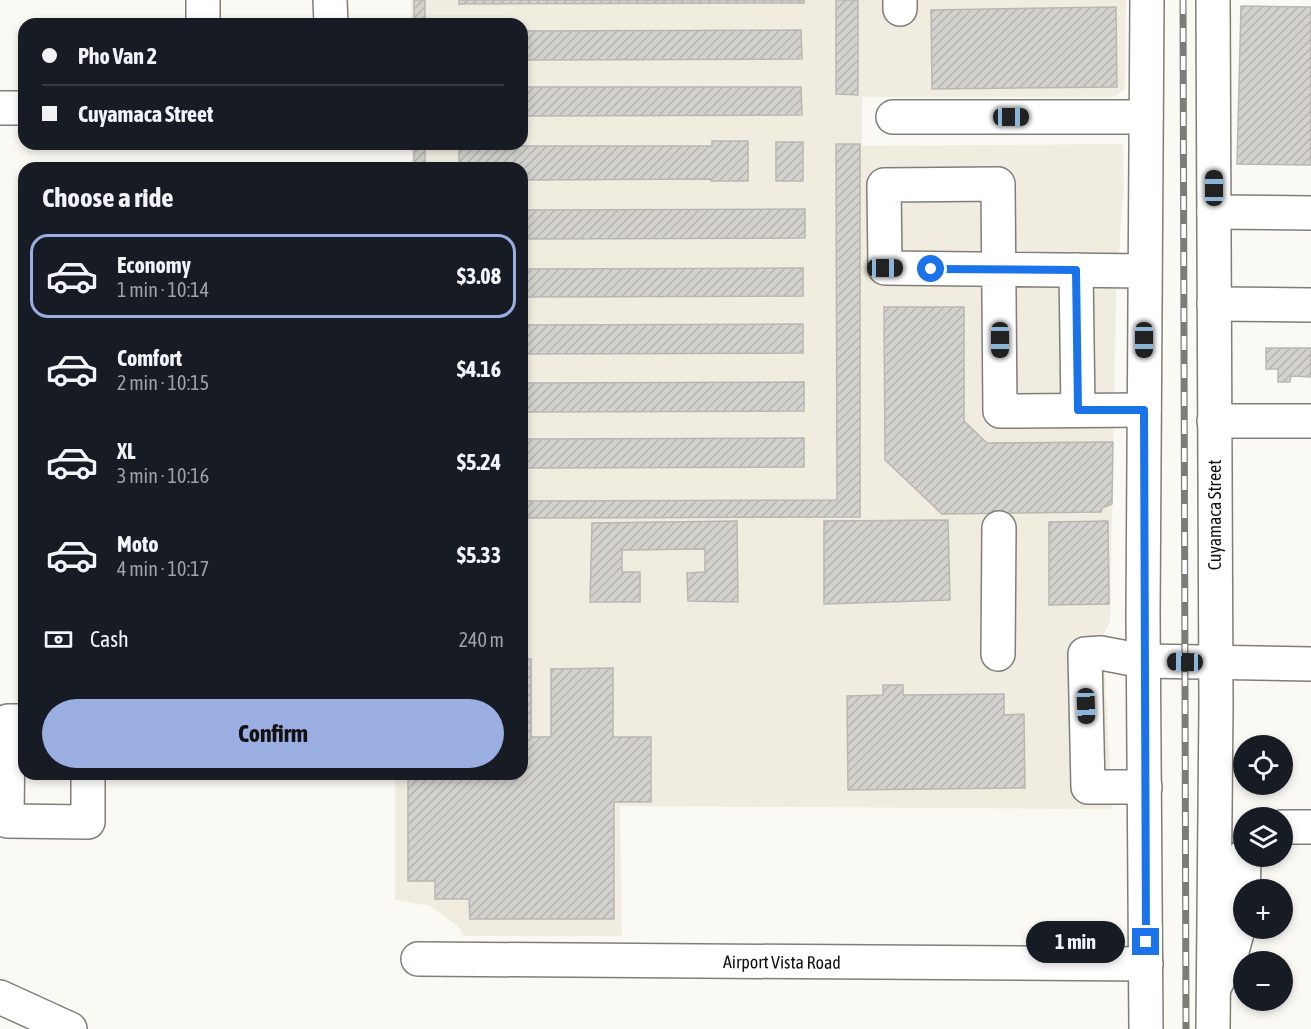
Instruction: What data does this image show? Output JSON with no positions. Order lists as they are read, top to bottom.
{
  "streets": {
    "main road": ["Cuyamaca Street", "Airport Vista Road"]
  },
  "page": {
    "banner": ["Pho Van 2", "Cuyamaca Street"],
    "heading": "Choose a ride",
    "list": [
      {
        "name": "Economy",
        "note": "1 min · 10:14",
        "value": "$3.08"
      },
      {
        "name": "Comfort",
        "note": "2 min · 10:15",
        "value": "$4.16"
      },
      {
        "name": "XL",
        "note": "3 min · 10:16",
        "value": "$5.24"
      },
      {
        "name": "Moto",
        "note": "4 min · 10:17",
        "value": "$5.33"
      }
    ],
    "pay": ["Cash", "240 m"],
    "buttons": "Confirm",
    "map_buttons": ["+", "−"],
    "bubble": "1 min"
  }
}
